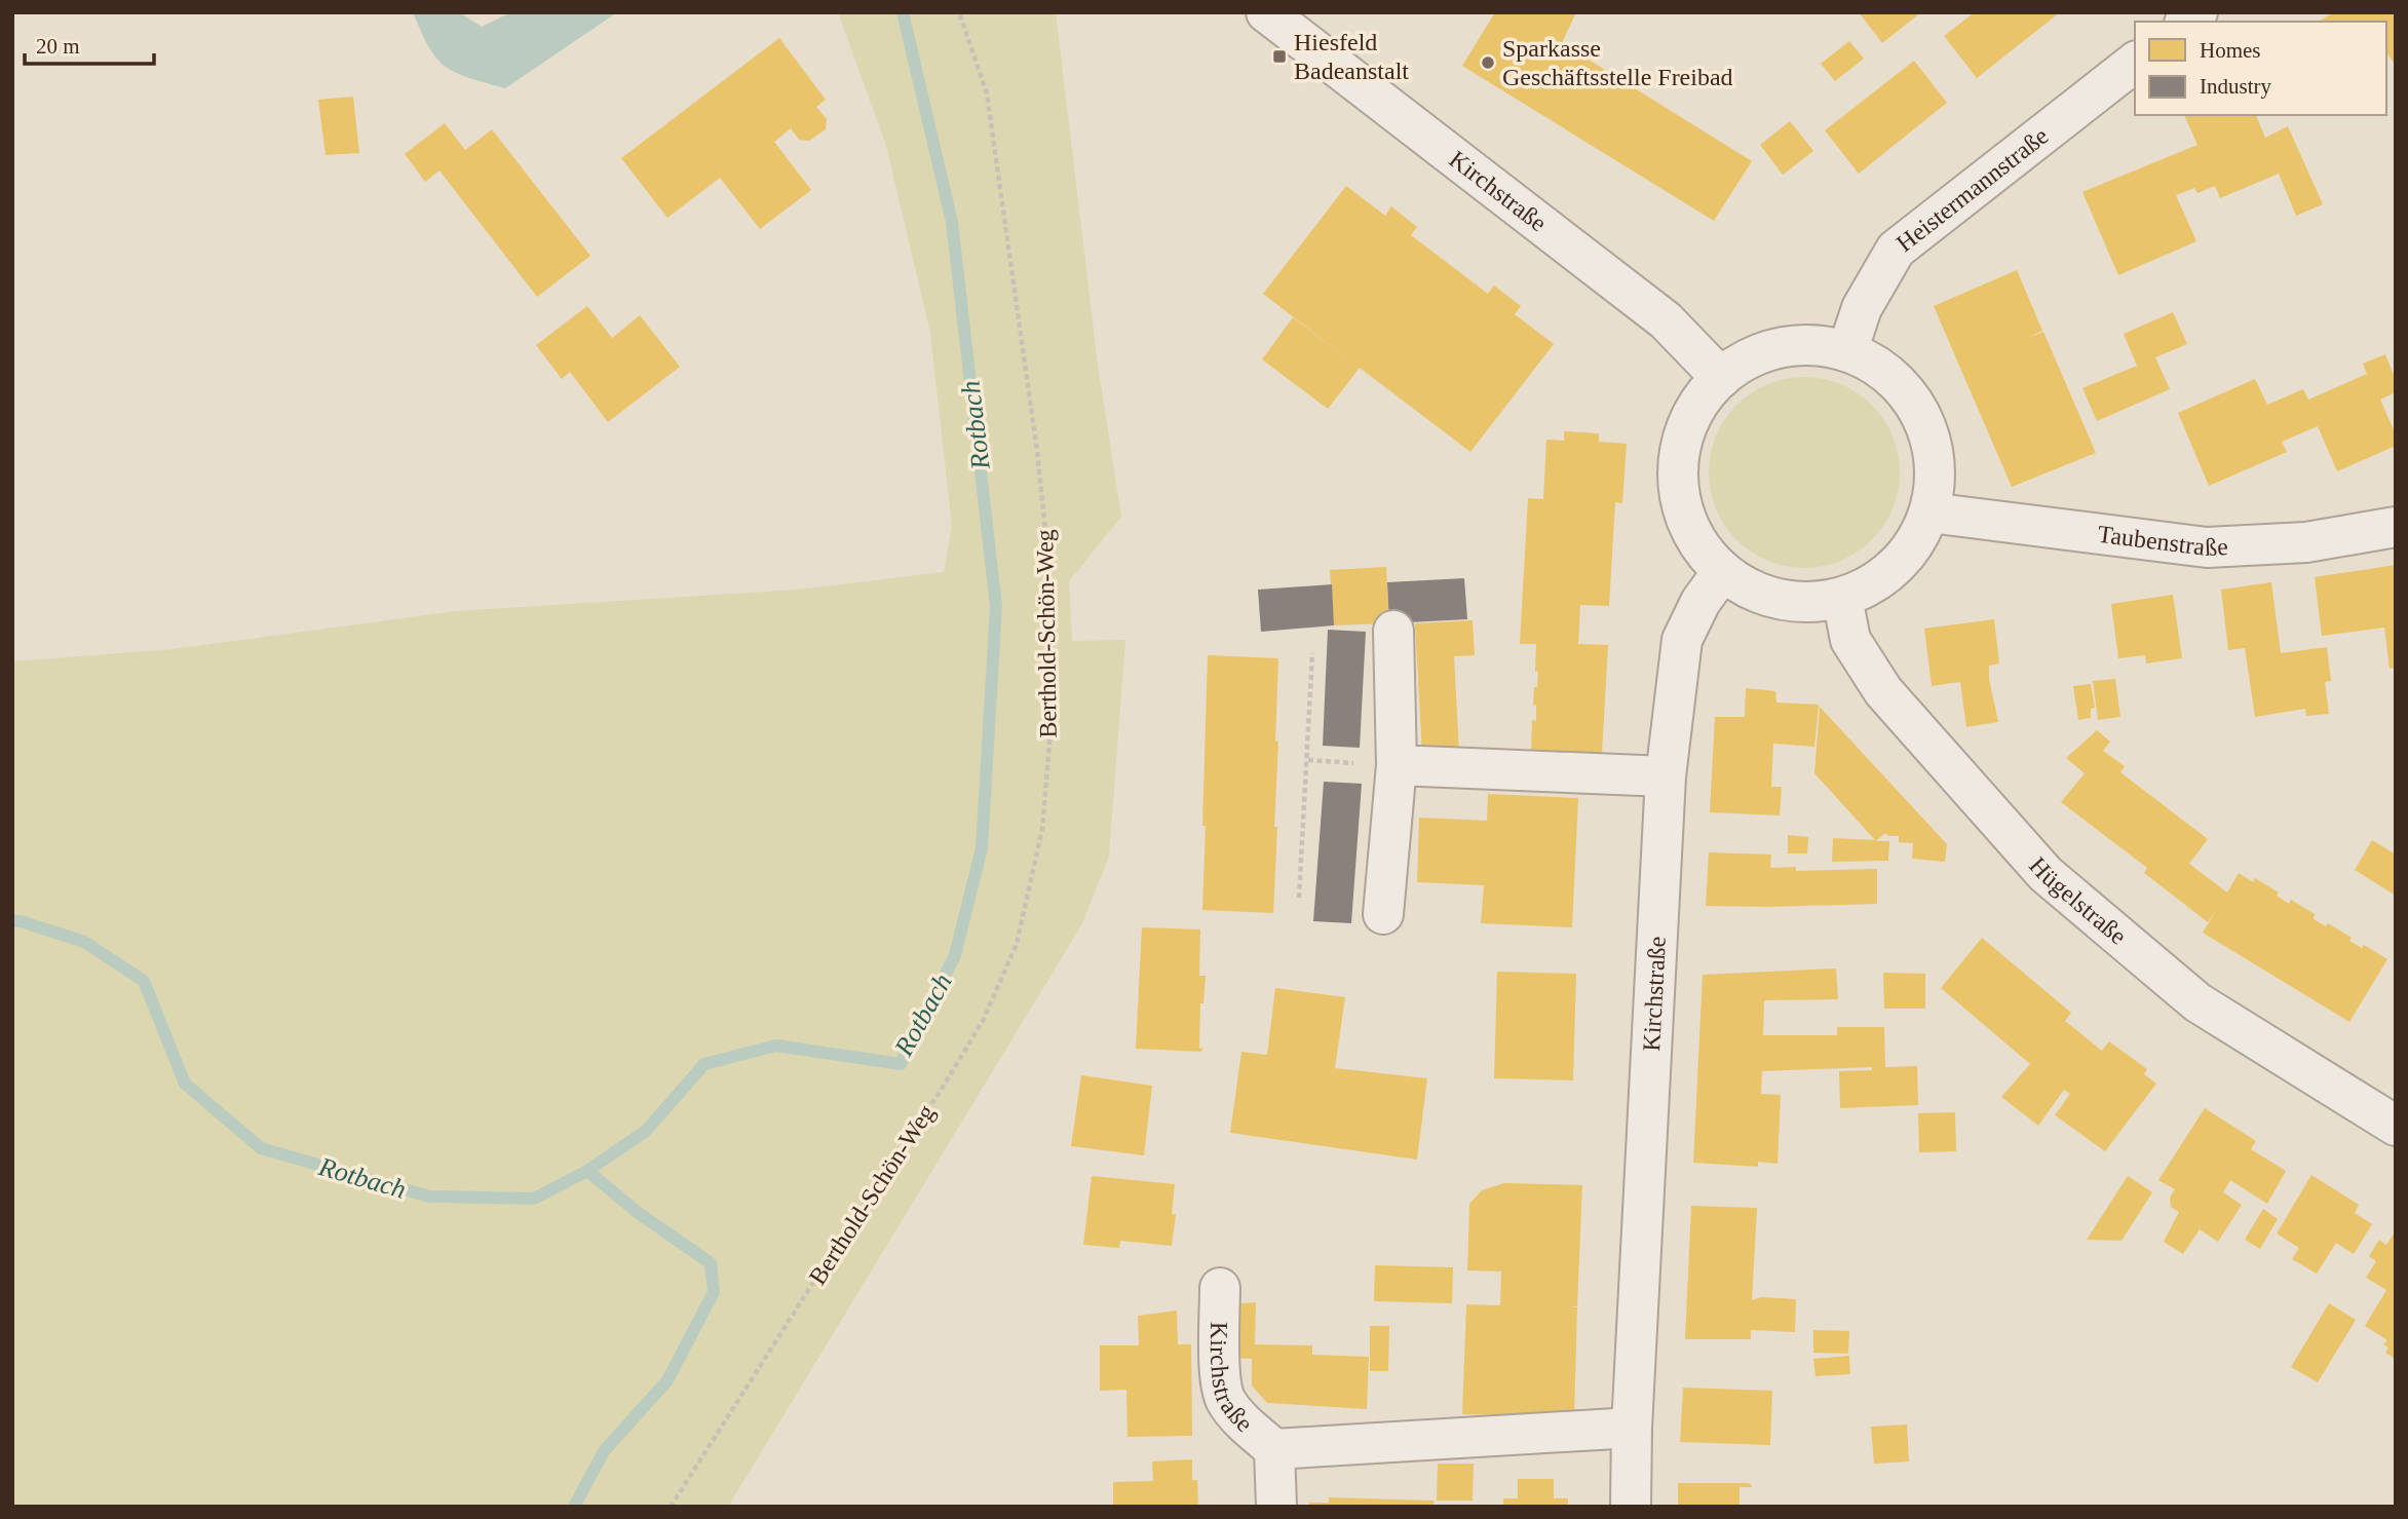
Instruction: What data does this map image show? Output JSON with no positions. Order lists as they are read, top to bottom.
{
  "streets": {
    "street": [
      "Kirchstraße",
      "Heistermannstraße",
      "Taubenstraße",
      "Hügelstraße"
    ],
    "path": ["Berthold-Schön-Weg"]
  },
  "crossings": [
    ["Kirchstraße", "Heistermannstraße"],
    ["Kirchstraße", "Taubenstraße"],
    ["Kirchstraße", "Hügelstraße"],
    ["Heistermannstraße", "Taubenstraße"],
    ["Heistermannstraße", "Hügelstraße"],
    ["Taubenstraße", "Hügelstraße"]
  ],
  "water": ["Rotbach"],
  "places": {
    "transit": ["Hiesfeld Badeanstalt"],
    "other": ["Sparkasse Geschäftsstelle Freibad"]
  },
  "legend": ["Homes", "Industry"],
  "scale_bar": "20 m"
}
